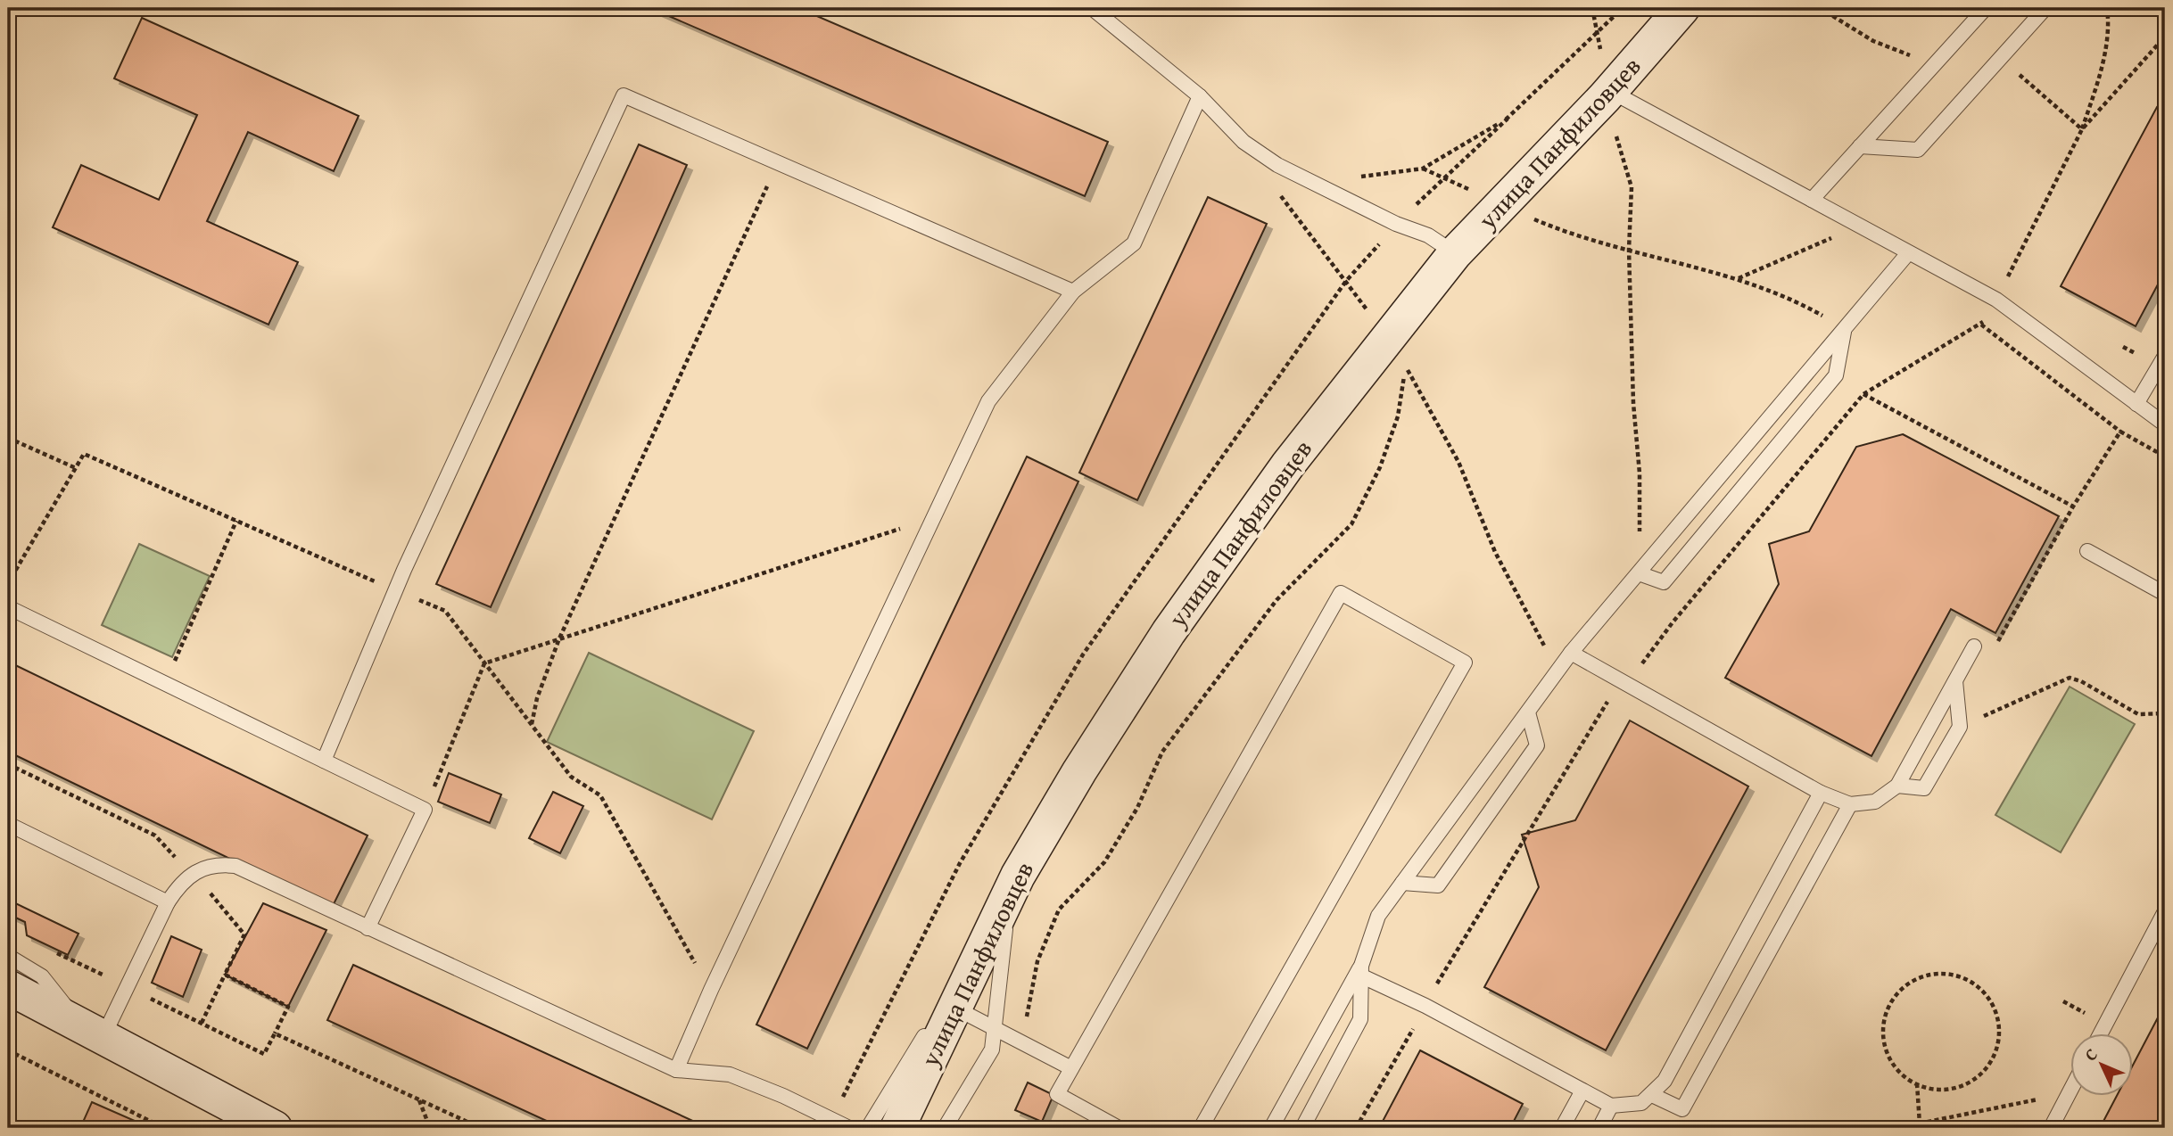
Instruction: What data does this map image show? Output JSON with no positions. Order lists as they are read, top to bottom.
{
  "streets": {
    "street": ["улица Панфиловцев"]
  },
  "north": "top left"
}
